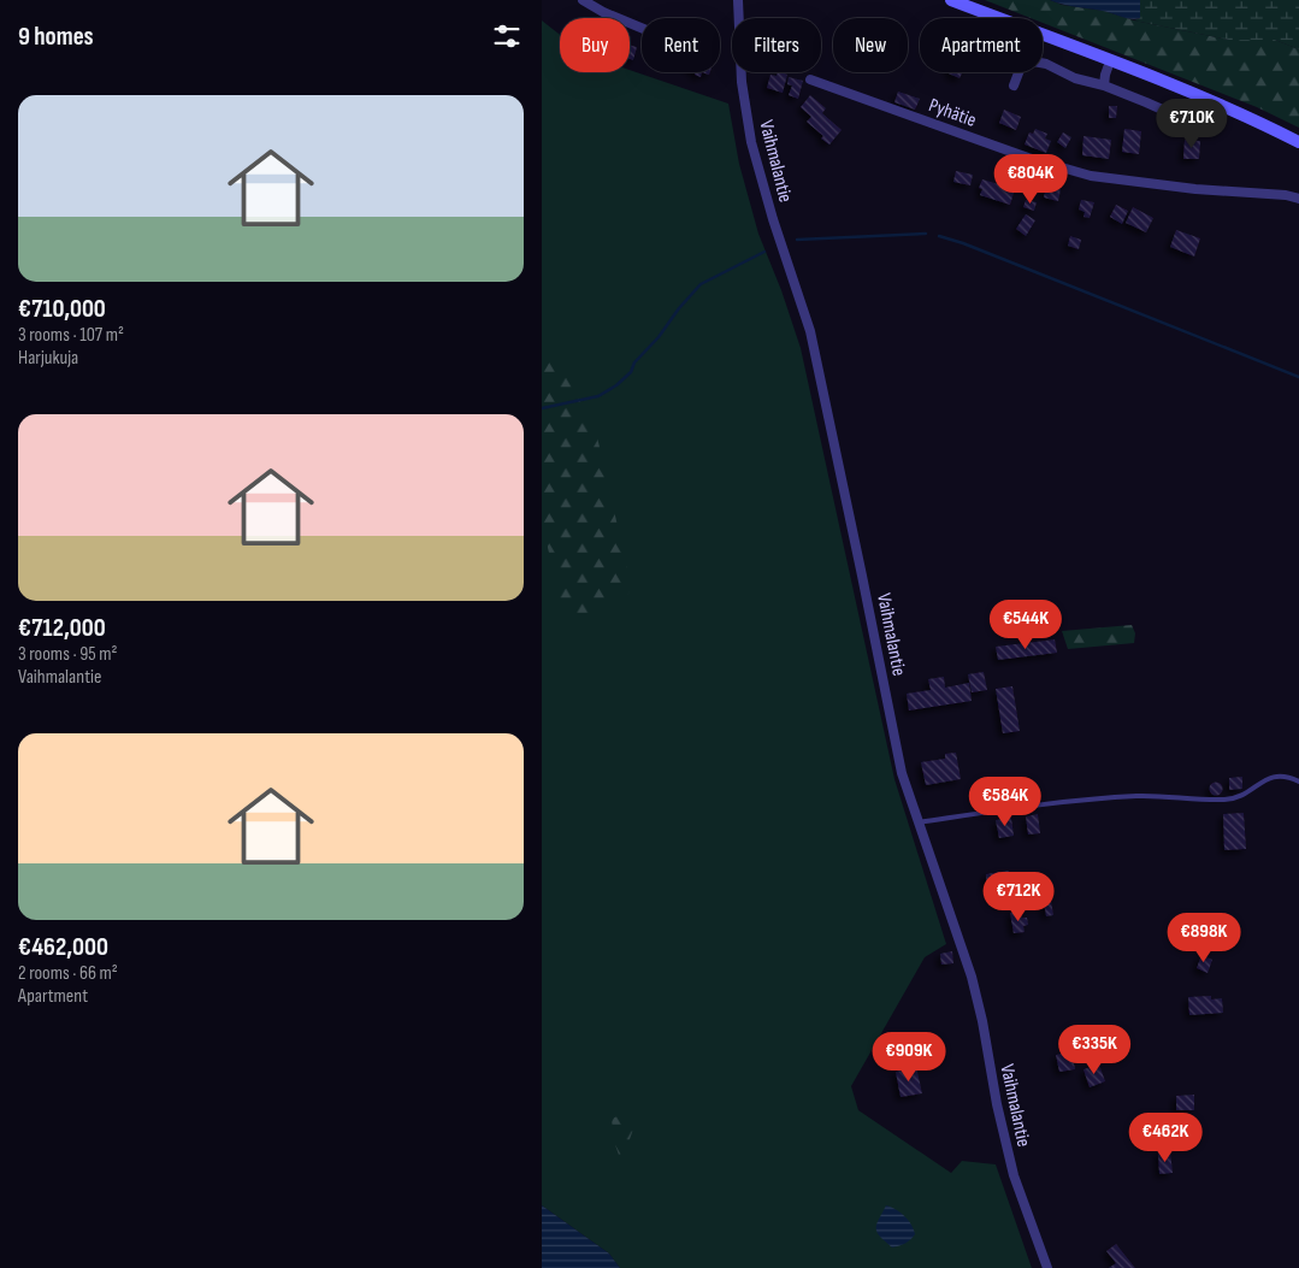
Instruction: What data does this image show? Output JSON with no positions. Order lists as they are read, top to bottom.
{
  "streets": {
    "street": ["Pyhätie", "Vaihmalantie"]
  },
  "page": {
    "heading": "9 homes",
    "chip": [
      "Buy",
      "Rent",
      "Filters",
      "New",
      "Apartment"
    ],
    "list": [
      {
        "name": "€710,000",
        "note": "3 rooms · 107 m² · Harjukuja"
      },
      {
        "name": "€712,000",
        "note": "3 rooms · 95 m² · Vaihmalantie"
      },
      {
        "name": "€462,000",
        "note": "2 rooms · 66 m² · Apartment"
      }
    ],
    "price": [
      "€710K",
      "€804K",
      "€544K",
      "€584K",
      "€712K",
      "€898K",
      "€335K",
      "€909K",
      "€462K"
    ]
  }
}
